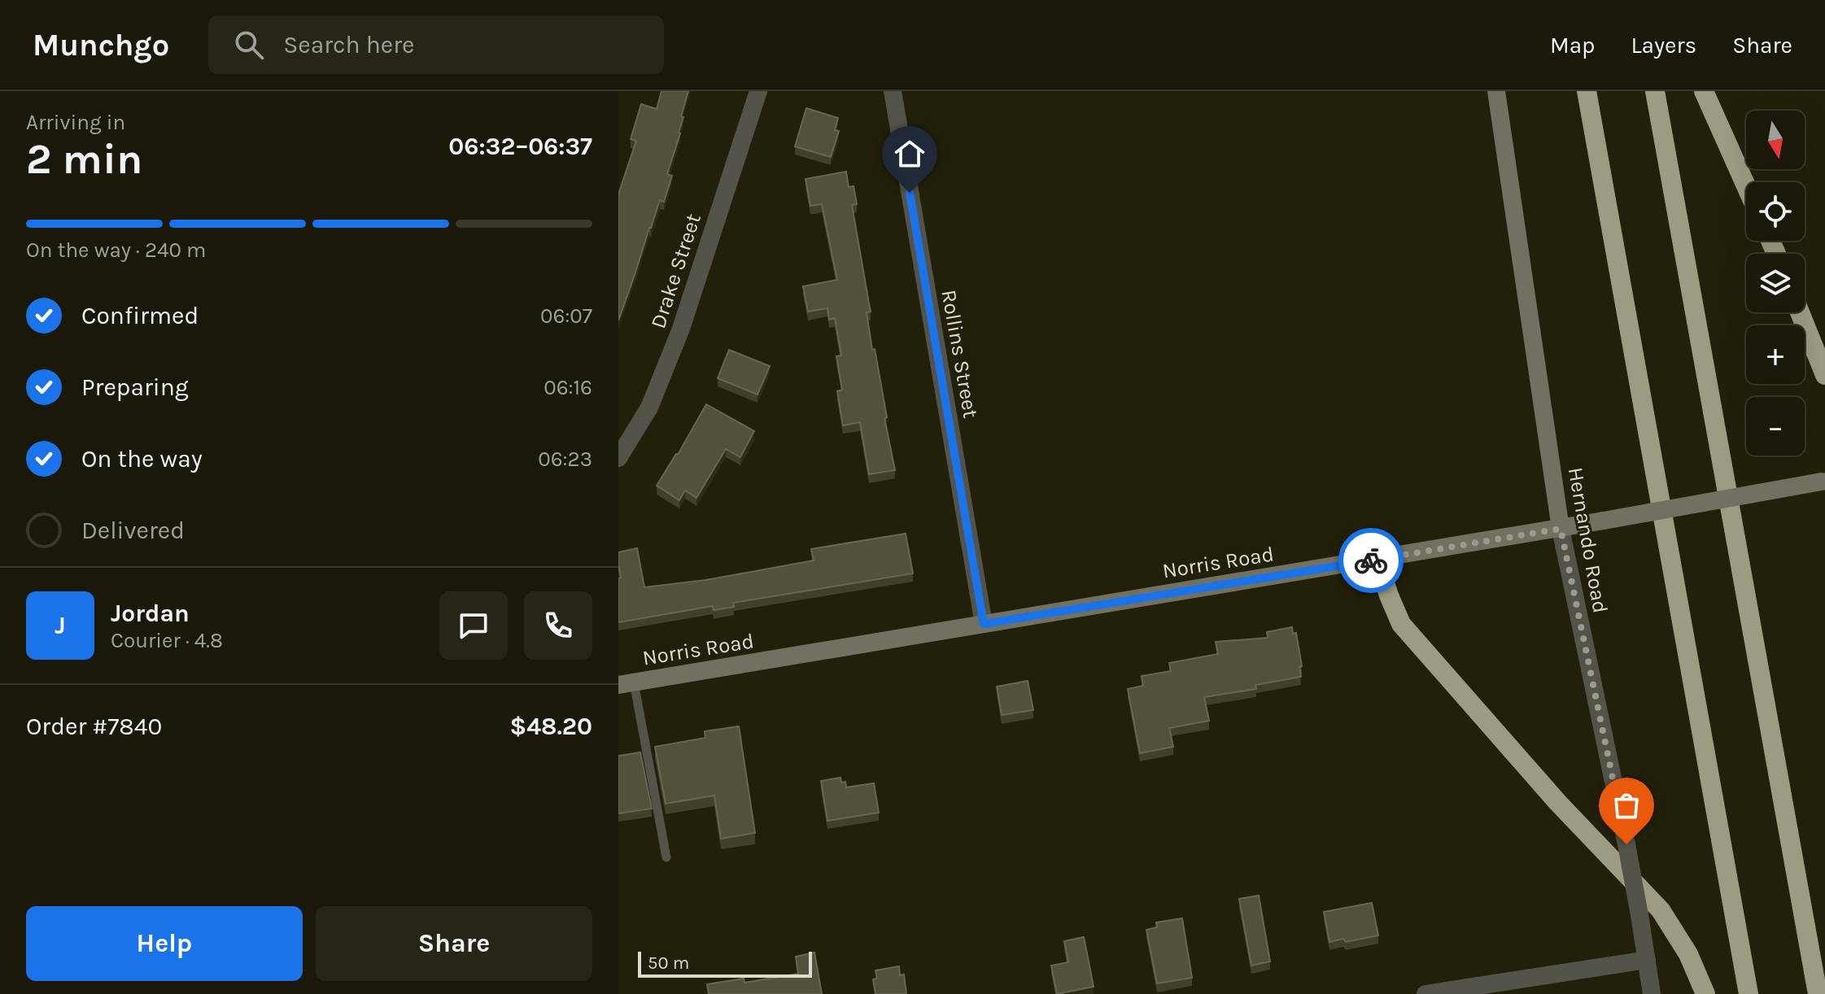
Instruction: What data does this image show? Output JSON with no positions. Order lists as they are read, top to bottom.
{
  "streets": {
    "main road": ["Hernando Road", "Norris Road"],
    "street": ["Drake Street", "Rollins Street"]
  },
  "crossings": [
    ["Rollins Street", "Norris Road"],
    ["Hernando Road", "Norris Road"]
  ],
  "scale_bar": "50 m",
  "north": "bottom",
  "page": {
    "header": "Munchgo",
    "search": "Search here",
    "nav": ["Map", "Layers", "Share"],
    "heading": ["2 min", "Arriving in", "06:32–06:37"],
    "panel": [
      "Jordan",
      "Courier · 4.8",
      "Order #7840",
      "$48.20"
    ],
    "map_buttons": ["+", "−"],
    "bar": "On the way · 240 m",
    "list": [
      ["Confirmed", "06:07"],
      ["Preparing", "06:16"],
      ["On the way", "06:23"],
      "Delivered"
    ],
    "round": "J",
    "buttons": ["Help", "Share"],
    "scale": "50 m"
  }
}
